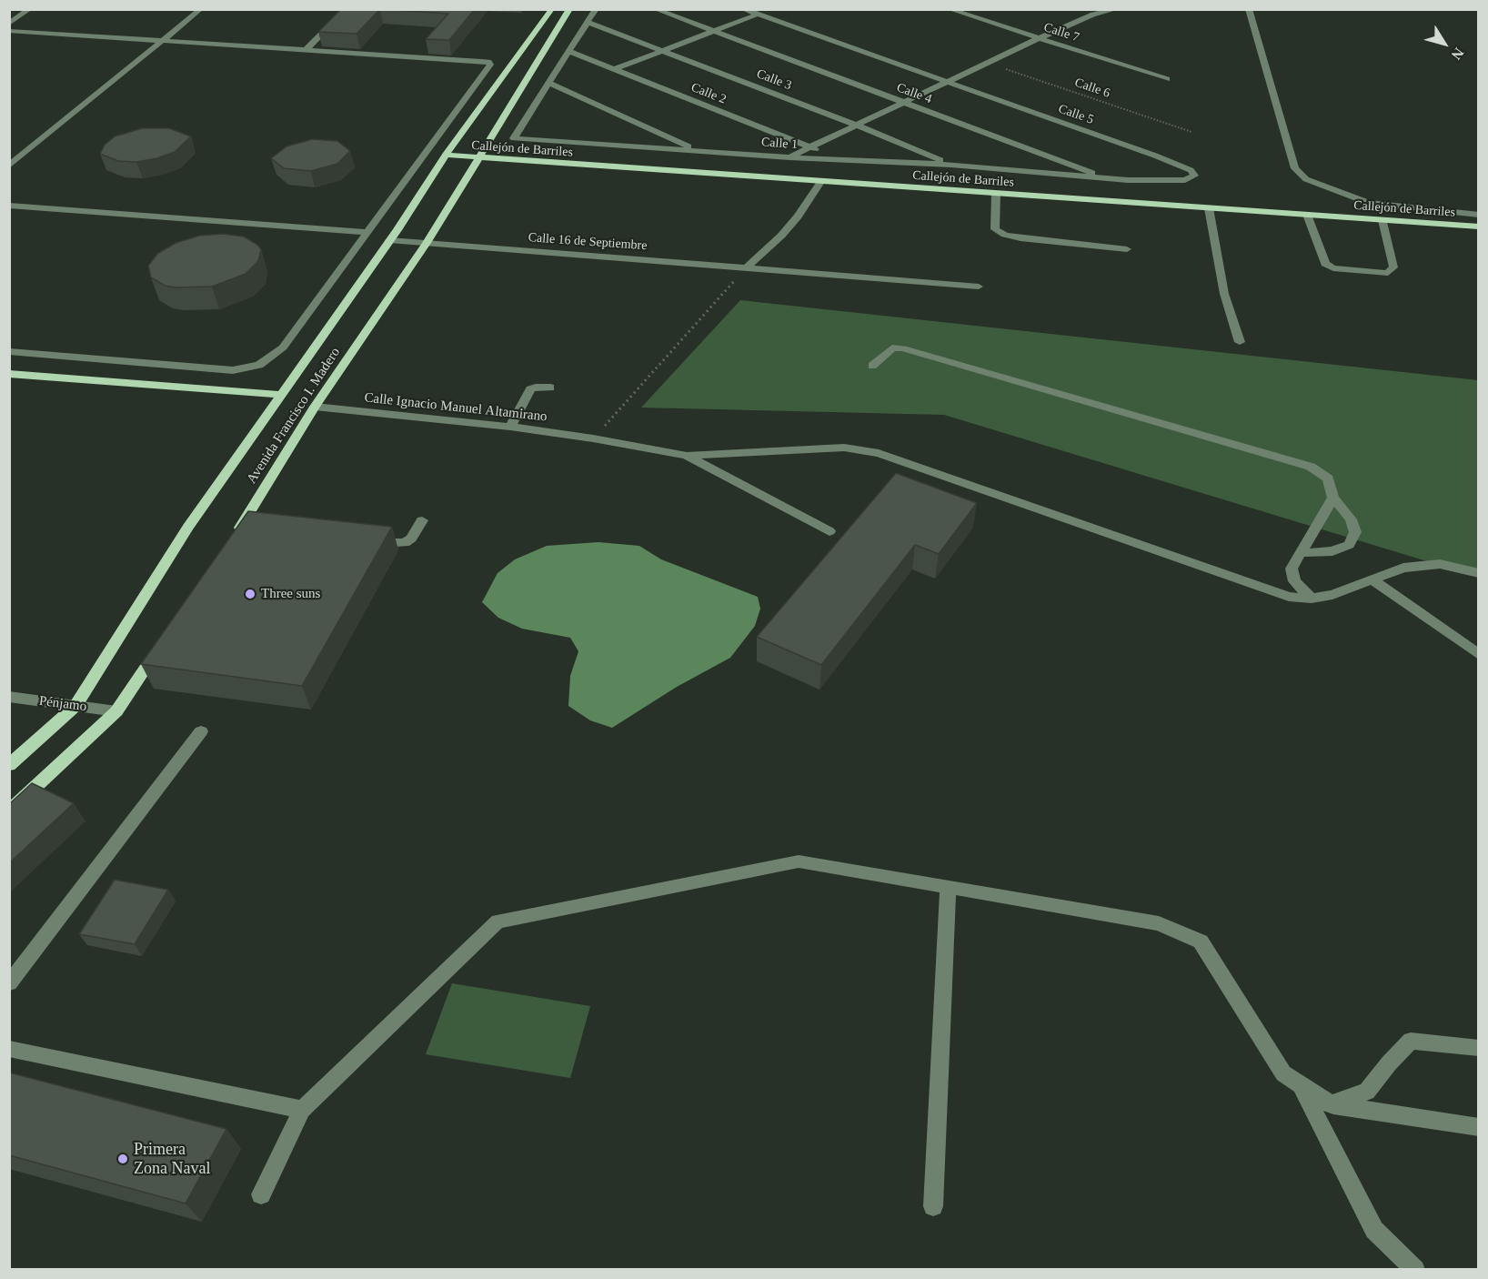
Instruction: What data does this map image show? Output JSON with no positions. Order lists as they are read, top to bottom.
{
  "streets": {
    "main road": ["Callejón de Barriles", "Avenida Francisco I. Madero"],
    "street": [
      "Calle 7",
      "Calle 3",
      "Calle 2",
      "Calle 4",
      "Calle 5",
      "Calle 1",
      "Calle 16 de Septiembre",
      "Calle Ignacio Manuel Altamirano",
      "Pénjamo"
    ],
    "path": ["Calle 6"]
  },
  "crossings": [
    ["Calle 3", "Calle 1"],
    ["Calle 2", "Calle 1"],
    ["Calle 4", "Calle 1"],
    ["Calle 5", "Calle 1"],
    ["Callejón de Barriles", "Avenida Francisco I. Madero"],
    ["Calle 16 de Septiembre", "Avenida Francisco I. Madero"],
    ["Calle Ignacio Manuel Altamirano", "Avenida Francisco I. Madero"],
    ["Avenida Francisco I. Madero", "Pénjamo"]
  ],
  "places": ["Three suns", "Primera Zona Naval"],
  "north": "bottom right"
}
